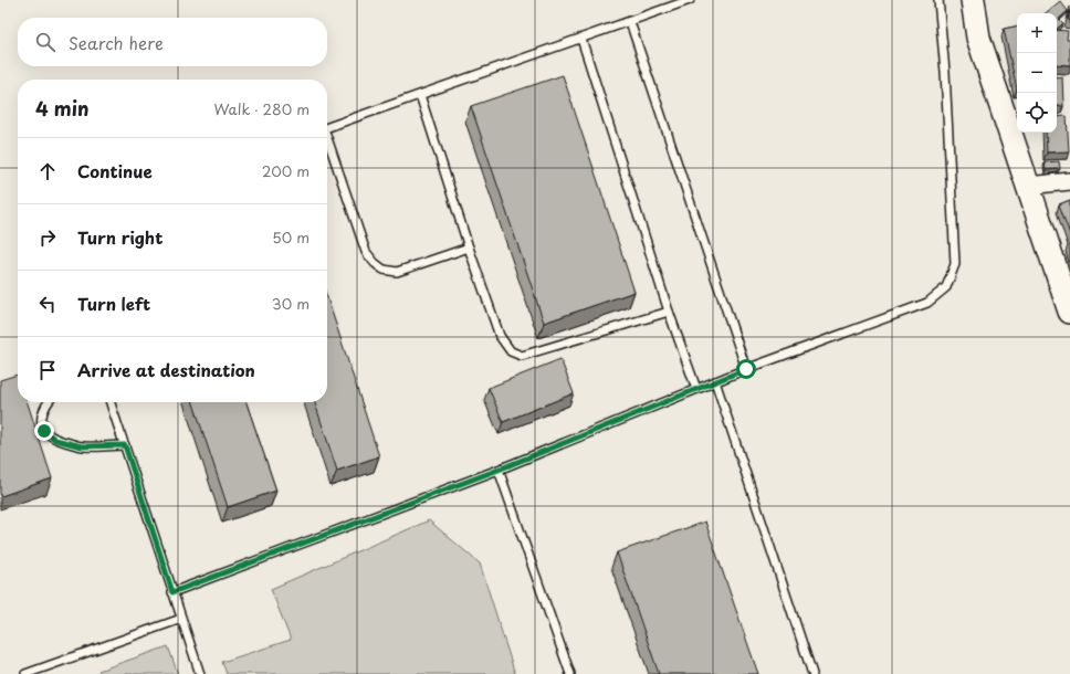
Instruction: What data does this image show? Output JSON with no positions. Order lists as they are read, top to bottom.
{
  "page": {
    "map_buttons": ["+", "−"],
    "search": "Search here",
    "heading": ["4 min", "Walk · 280 m"],
    "list": [
      ["Continue", "200 m"],
      ["Turn right", "50 m"],
      ["Turn left", "30 m"],
      "Arrive at destination"
    ]
  }
}
